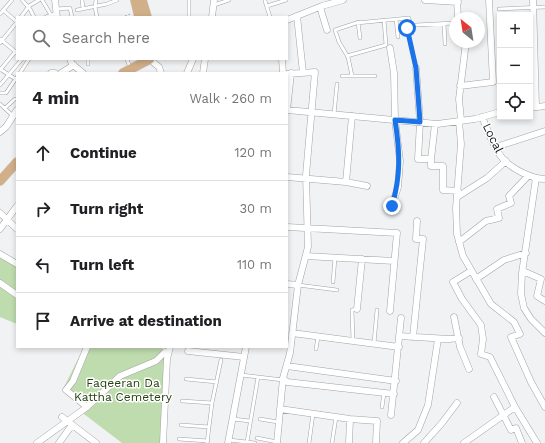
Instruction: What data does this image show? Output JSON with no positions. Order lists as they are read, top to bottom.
{
  "streets": {
    "street": ["Local"]
  },
  "parks": ["Faqeeran Da Kattha Cemetery"],
  "north": "top left",
  "page": {
    "map_buttons": ["+", "−"],
    "search": "Search here",
    "heading": ["4 min", "Walk · 260 m"],
    "list": [
      ["Continue", "120 m"],
      ["Turn right", "30 m"],
      ["Turn left", "110 m"],
      "Arrive at destination"
    ]
  }
}
